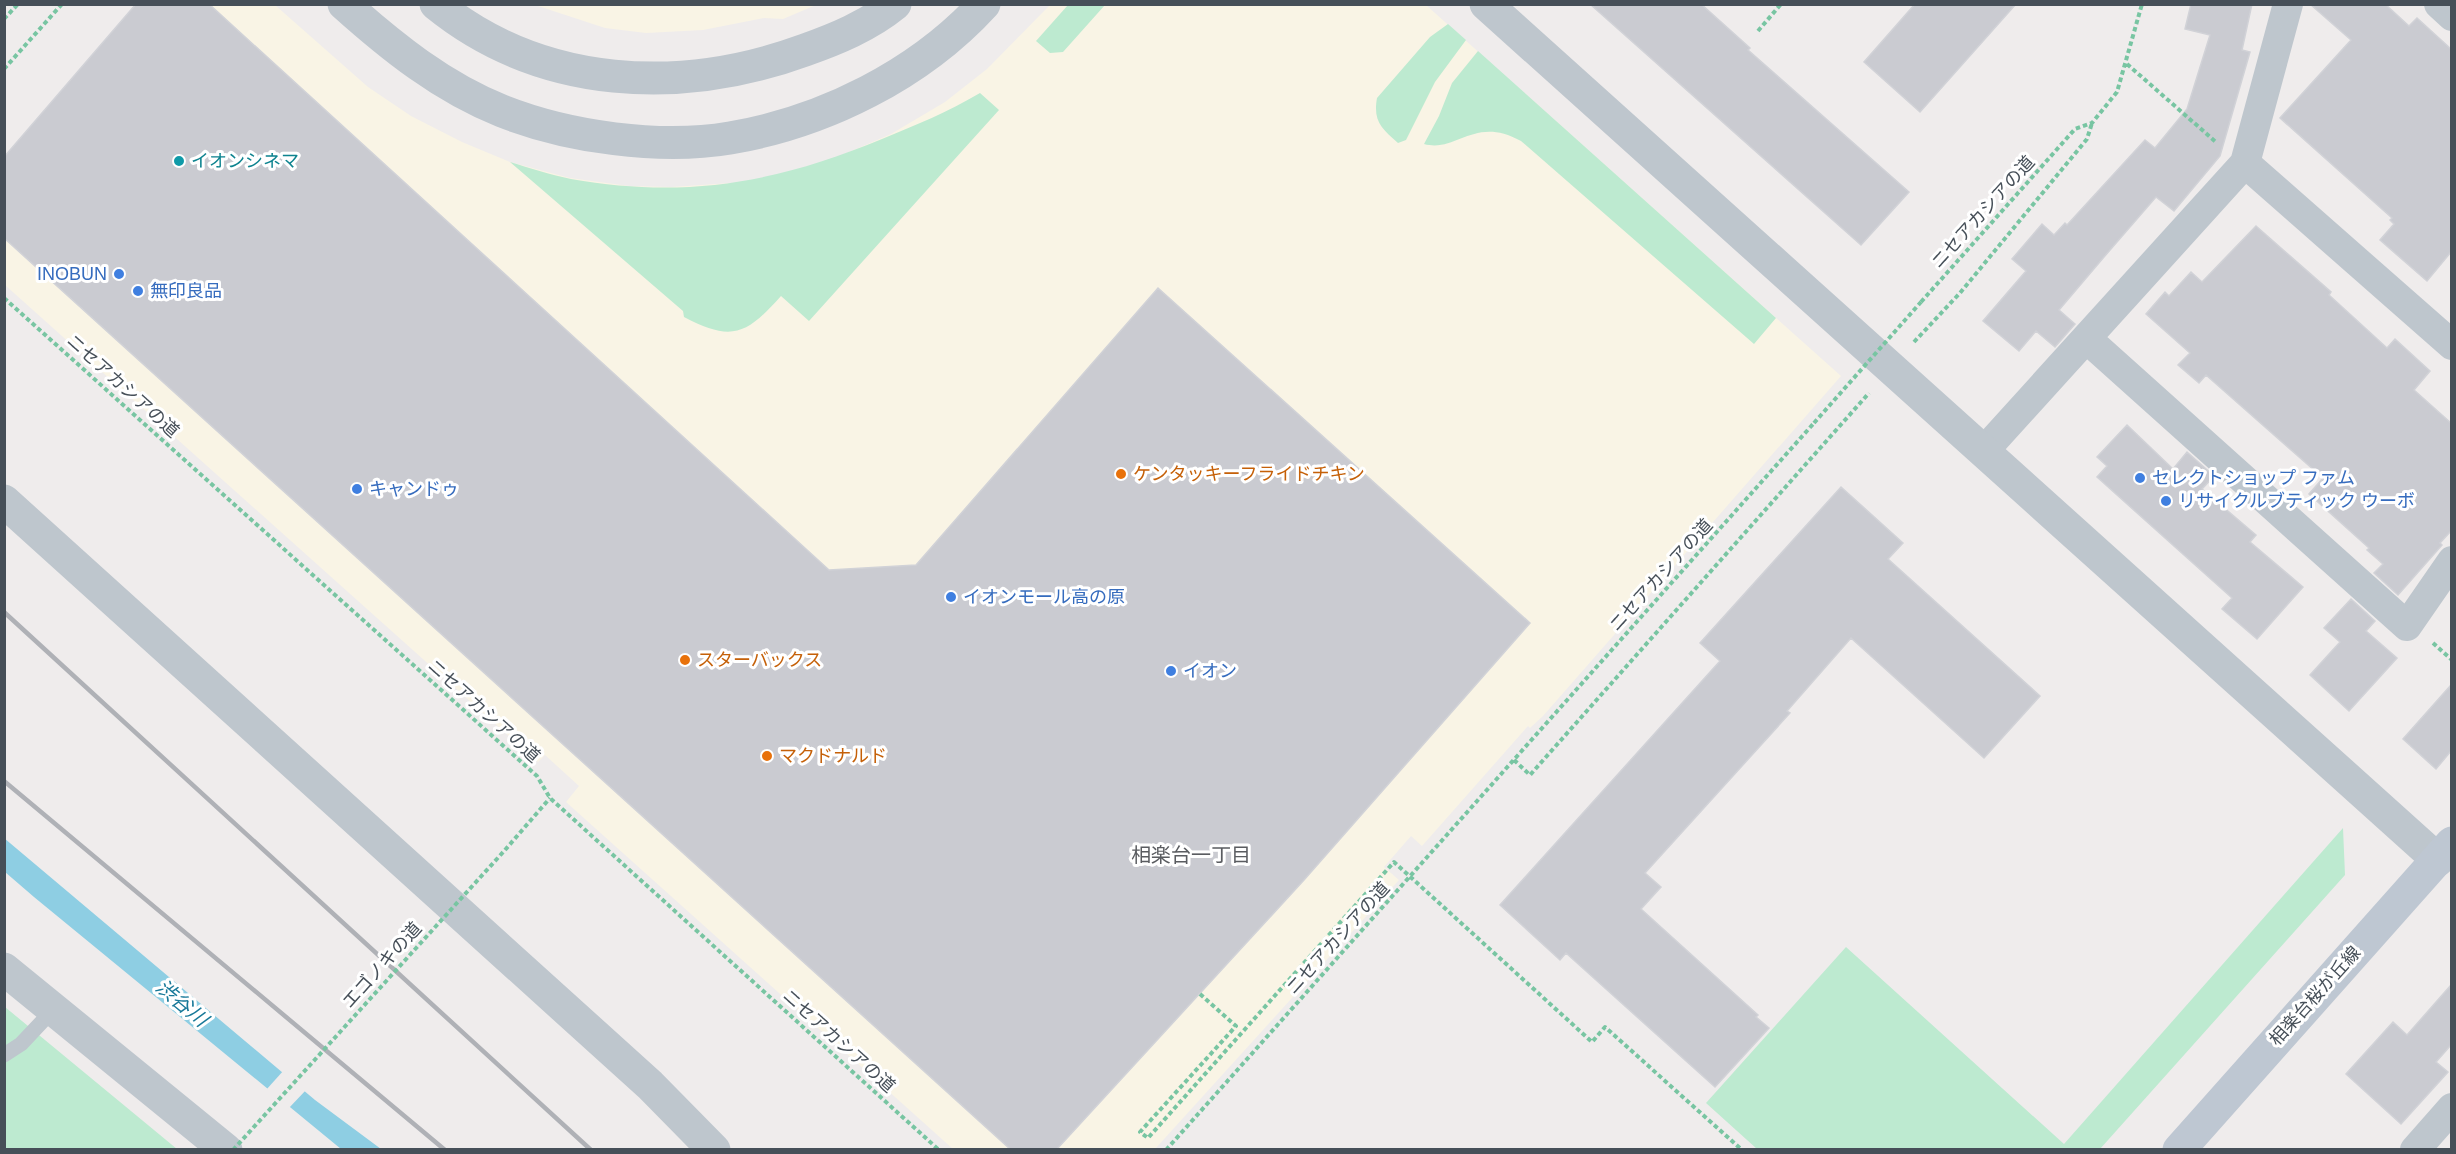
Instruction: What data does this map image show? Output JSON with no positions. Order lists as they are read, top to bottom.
{
  "streets": {
    "main road": ["相楽台桜が丘線"],
    "path": ["ニセアカシアの道", "エゴノキの道"]
  },
  "crossings": [
    ["ニセアカシアの道", "エゴノキの道"]
  ],
  "districts": ["相楽台一丁目"],
  "water": ["渋谷川"],
  "places": [
    "イオンシネマ",
    "INOBUN",
    "無印良品",
    "ケンタッキーフライドチキン",
    "セレクトショップ ファム",
    "キャンドゥ",
    "リサイクルブティック ウーボ",
    "イオンモール高の原",
    "スターバックス",
    "イオン",
    "マクドナルド"
  ]
}
